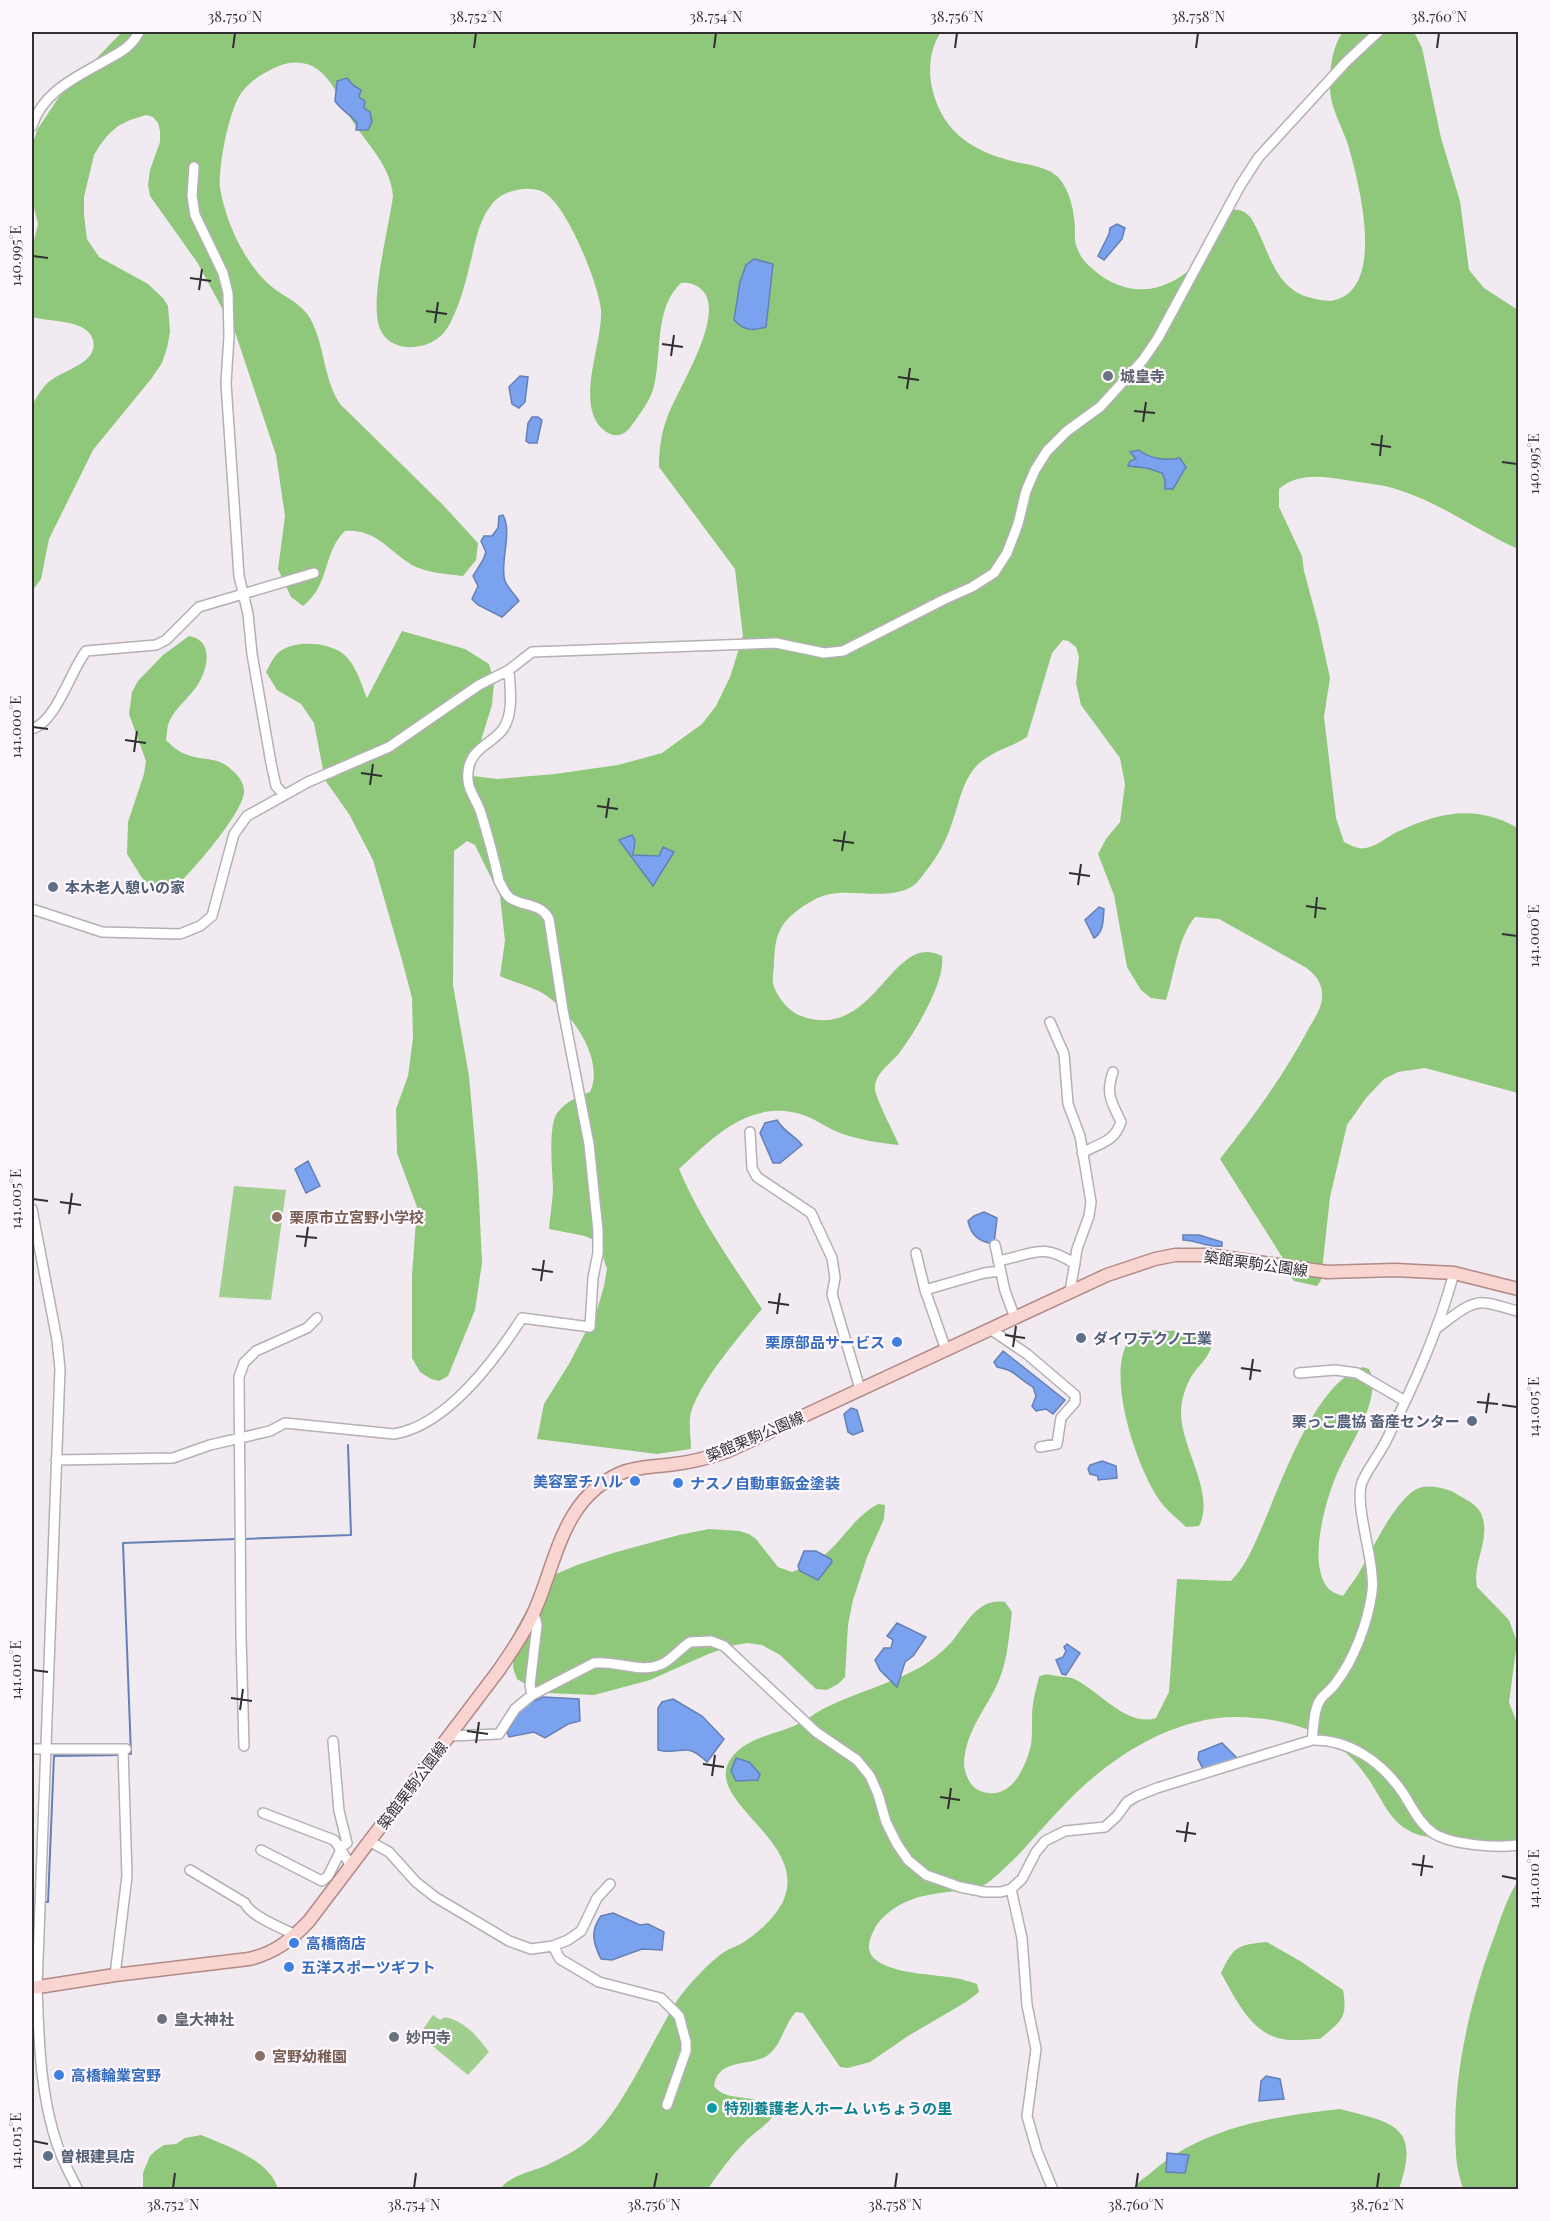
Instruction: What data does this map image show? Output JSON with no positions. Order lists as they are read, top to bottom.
{
  "streets": {
    "main road": ["築館栗駒公園線"]
  },
  "places": [
    "城皇寺",
    "本木老人憩いの家",
    "栗原市立宮野小学校",
    "ダイワテクノ工業",
    "栗原部品サービス",
    "栗っこ農協 畜産センター",
    "美容室チハル",
    "ナスノ自動車鈑金塗装",
    "高橋商店",
    "五洋スポーツギフト",
    "皇大神社",
    "妙円寺",
    "宮野幼稚園",
    "高橋輪業宮野",
    "特別養護老人ホーム いちょうの里",
    "曽根建具店"
  ],
  "coordinates": [
    "38.750°N",
    "38.752°N",
    "38.754°N",
    "38.756°N",
    "38.758°N",
    "38.760°N",
    "140.995°E",
    "141.000°E",
    "141.005°E",
    "141.010°E",
    "141.015°E",
    "38.762°N"
  ]
}
